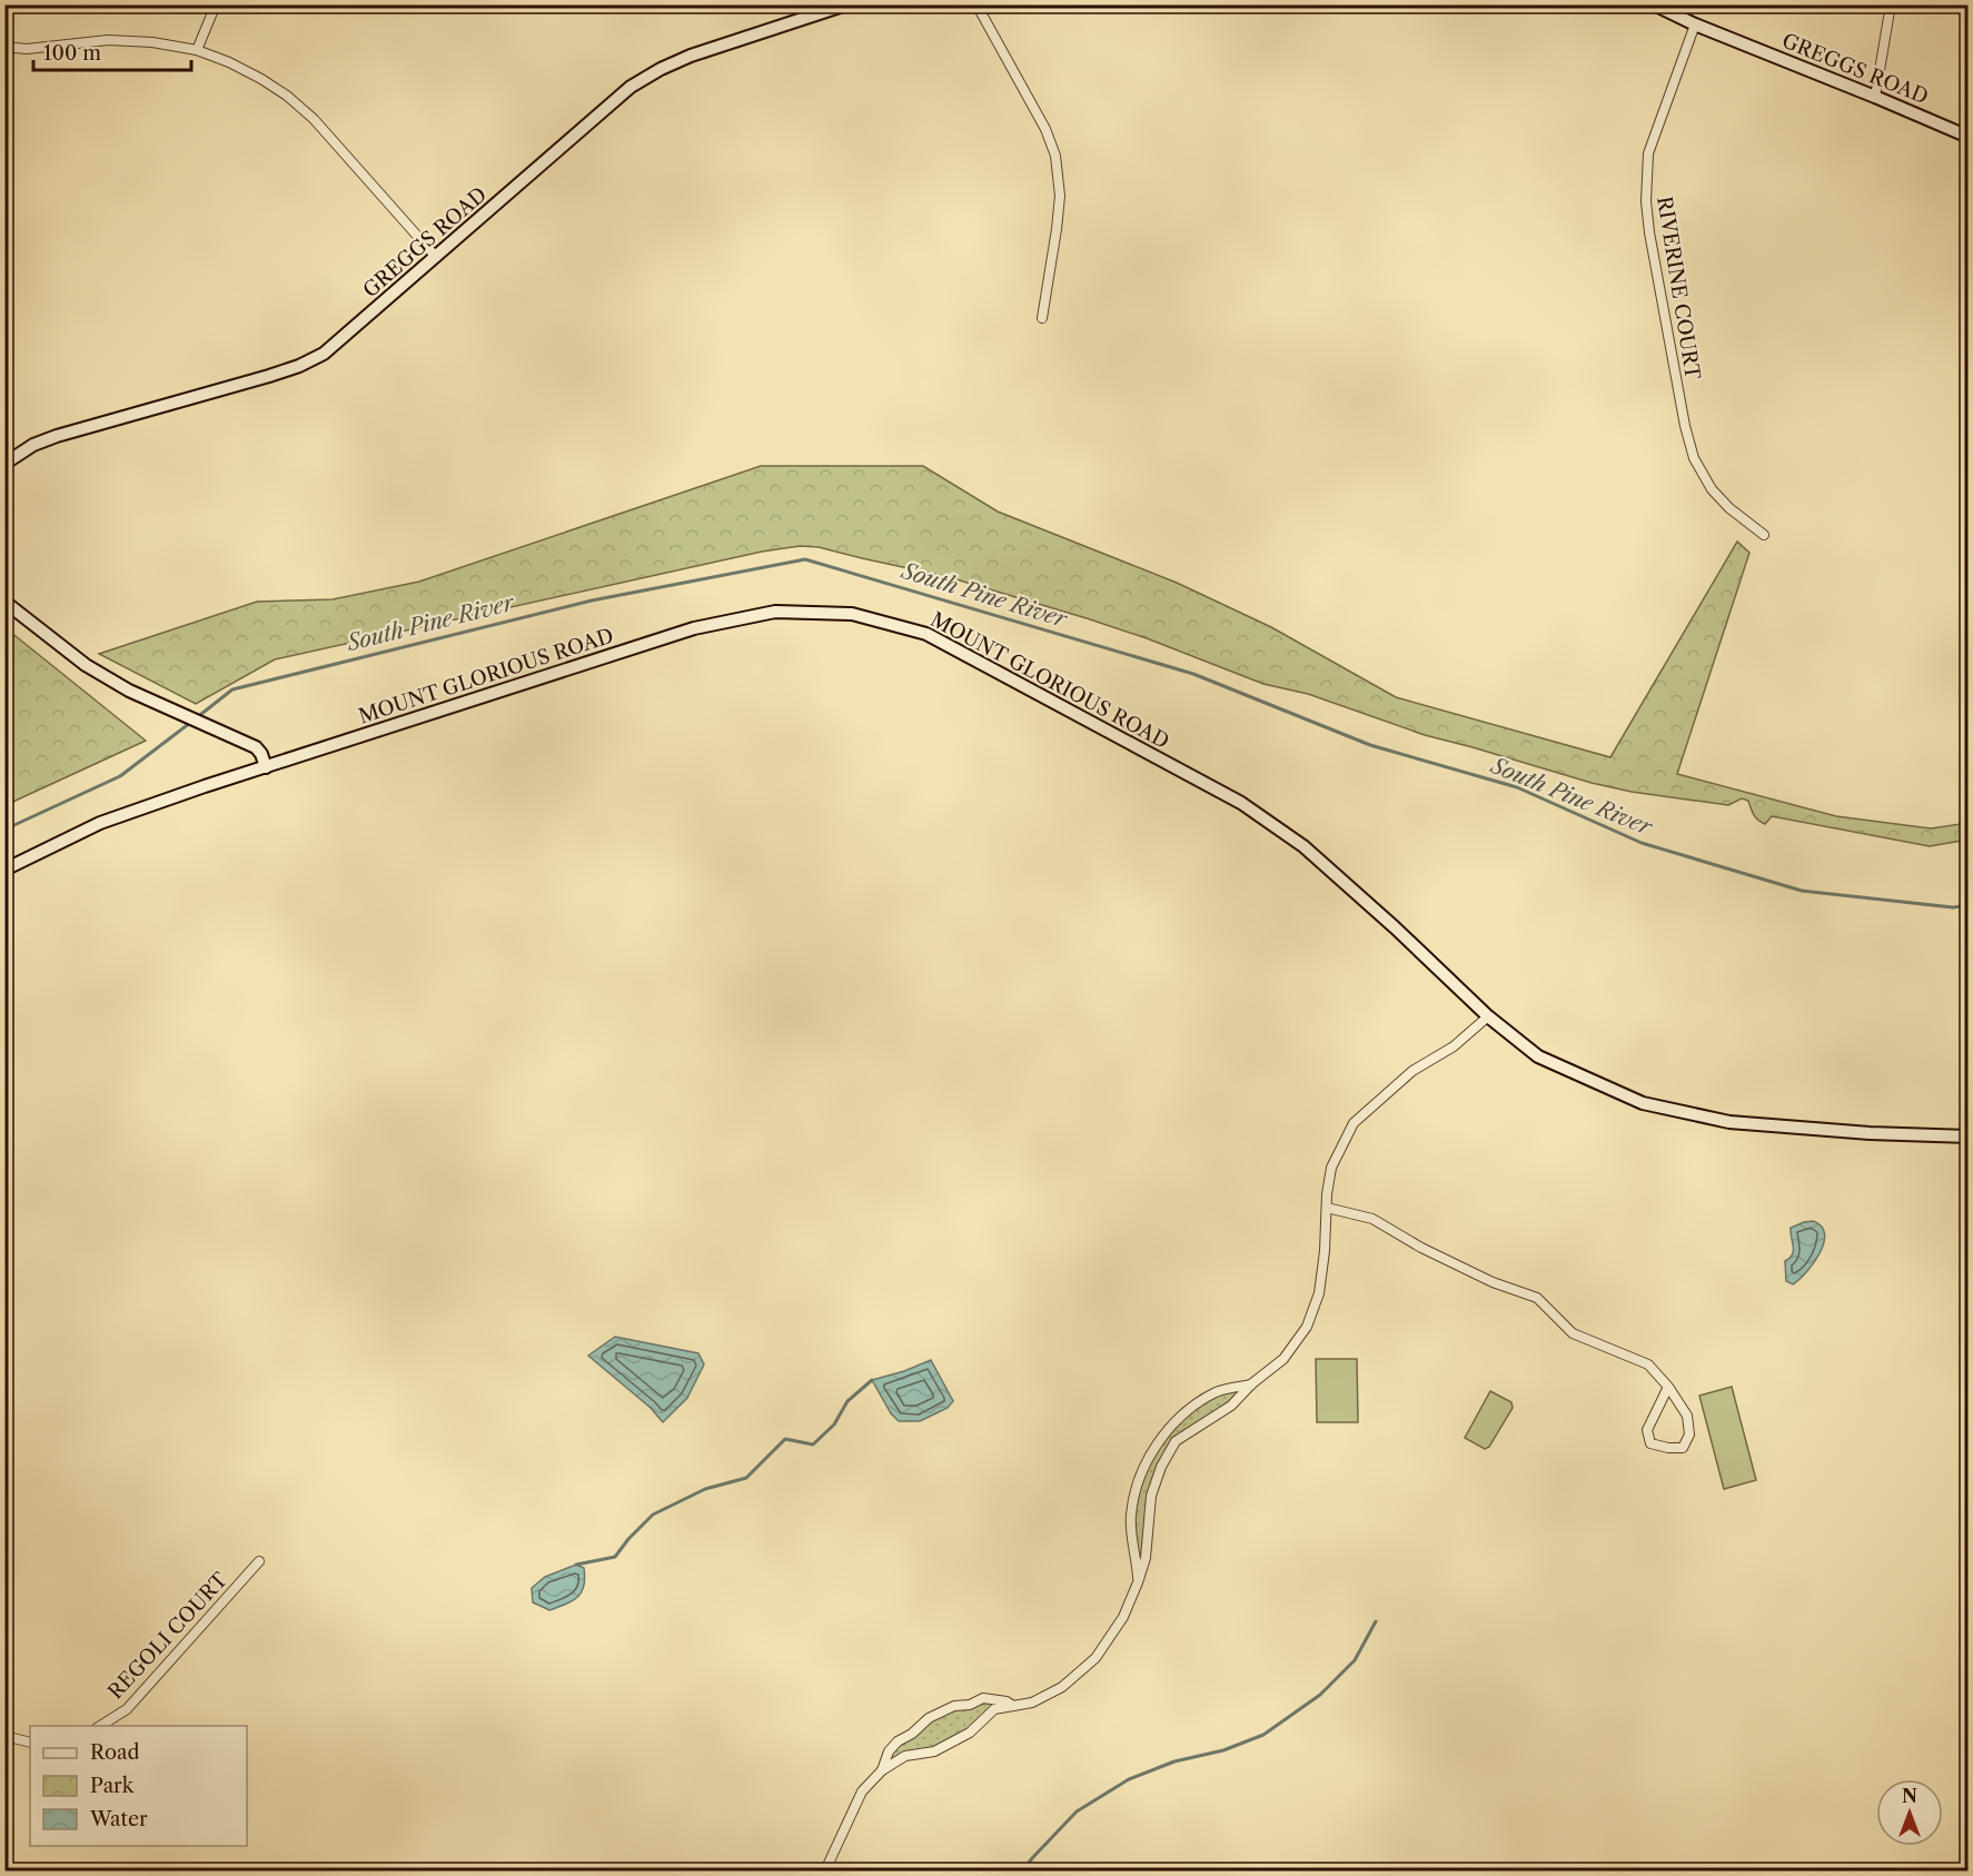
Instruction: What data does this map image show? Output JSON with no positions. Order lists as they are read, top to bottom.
{
  "streets": {
    "main road": ["GREGGS ROAD", "MOUNT GLORIOUS ROAD"],
    "street": ["RIVERINE COURT", "REGOLI COURT"]
  },
  "crossings": [
    ["GREGGS ROAD", "RIVERINE COURT"]
  ],
  "water": ["South Pine River"],
  "legend": ["Road", "Park", "Water"],
  "scale_bar": "100 m",
  "north": "top"
}
